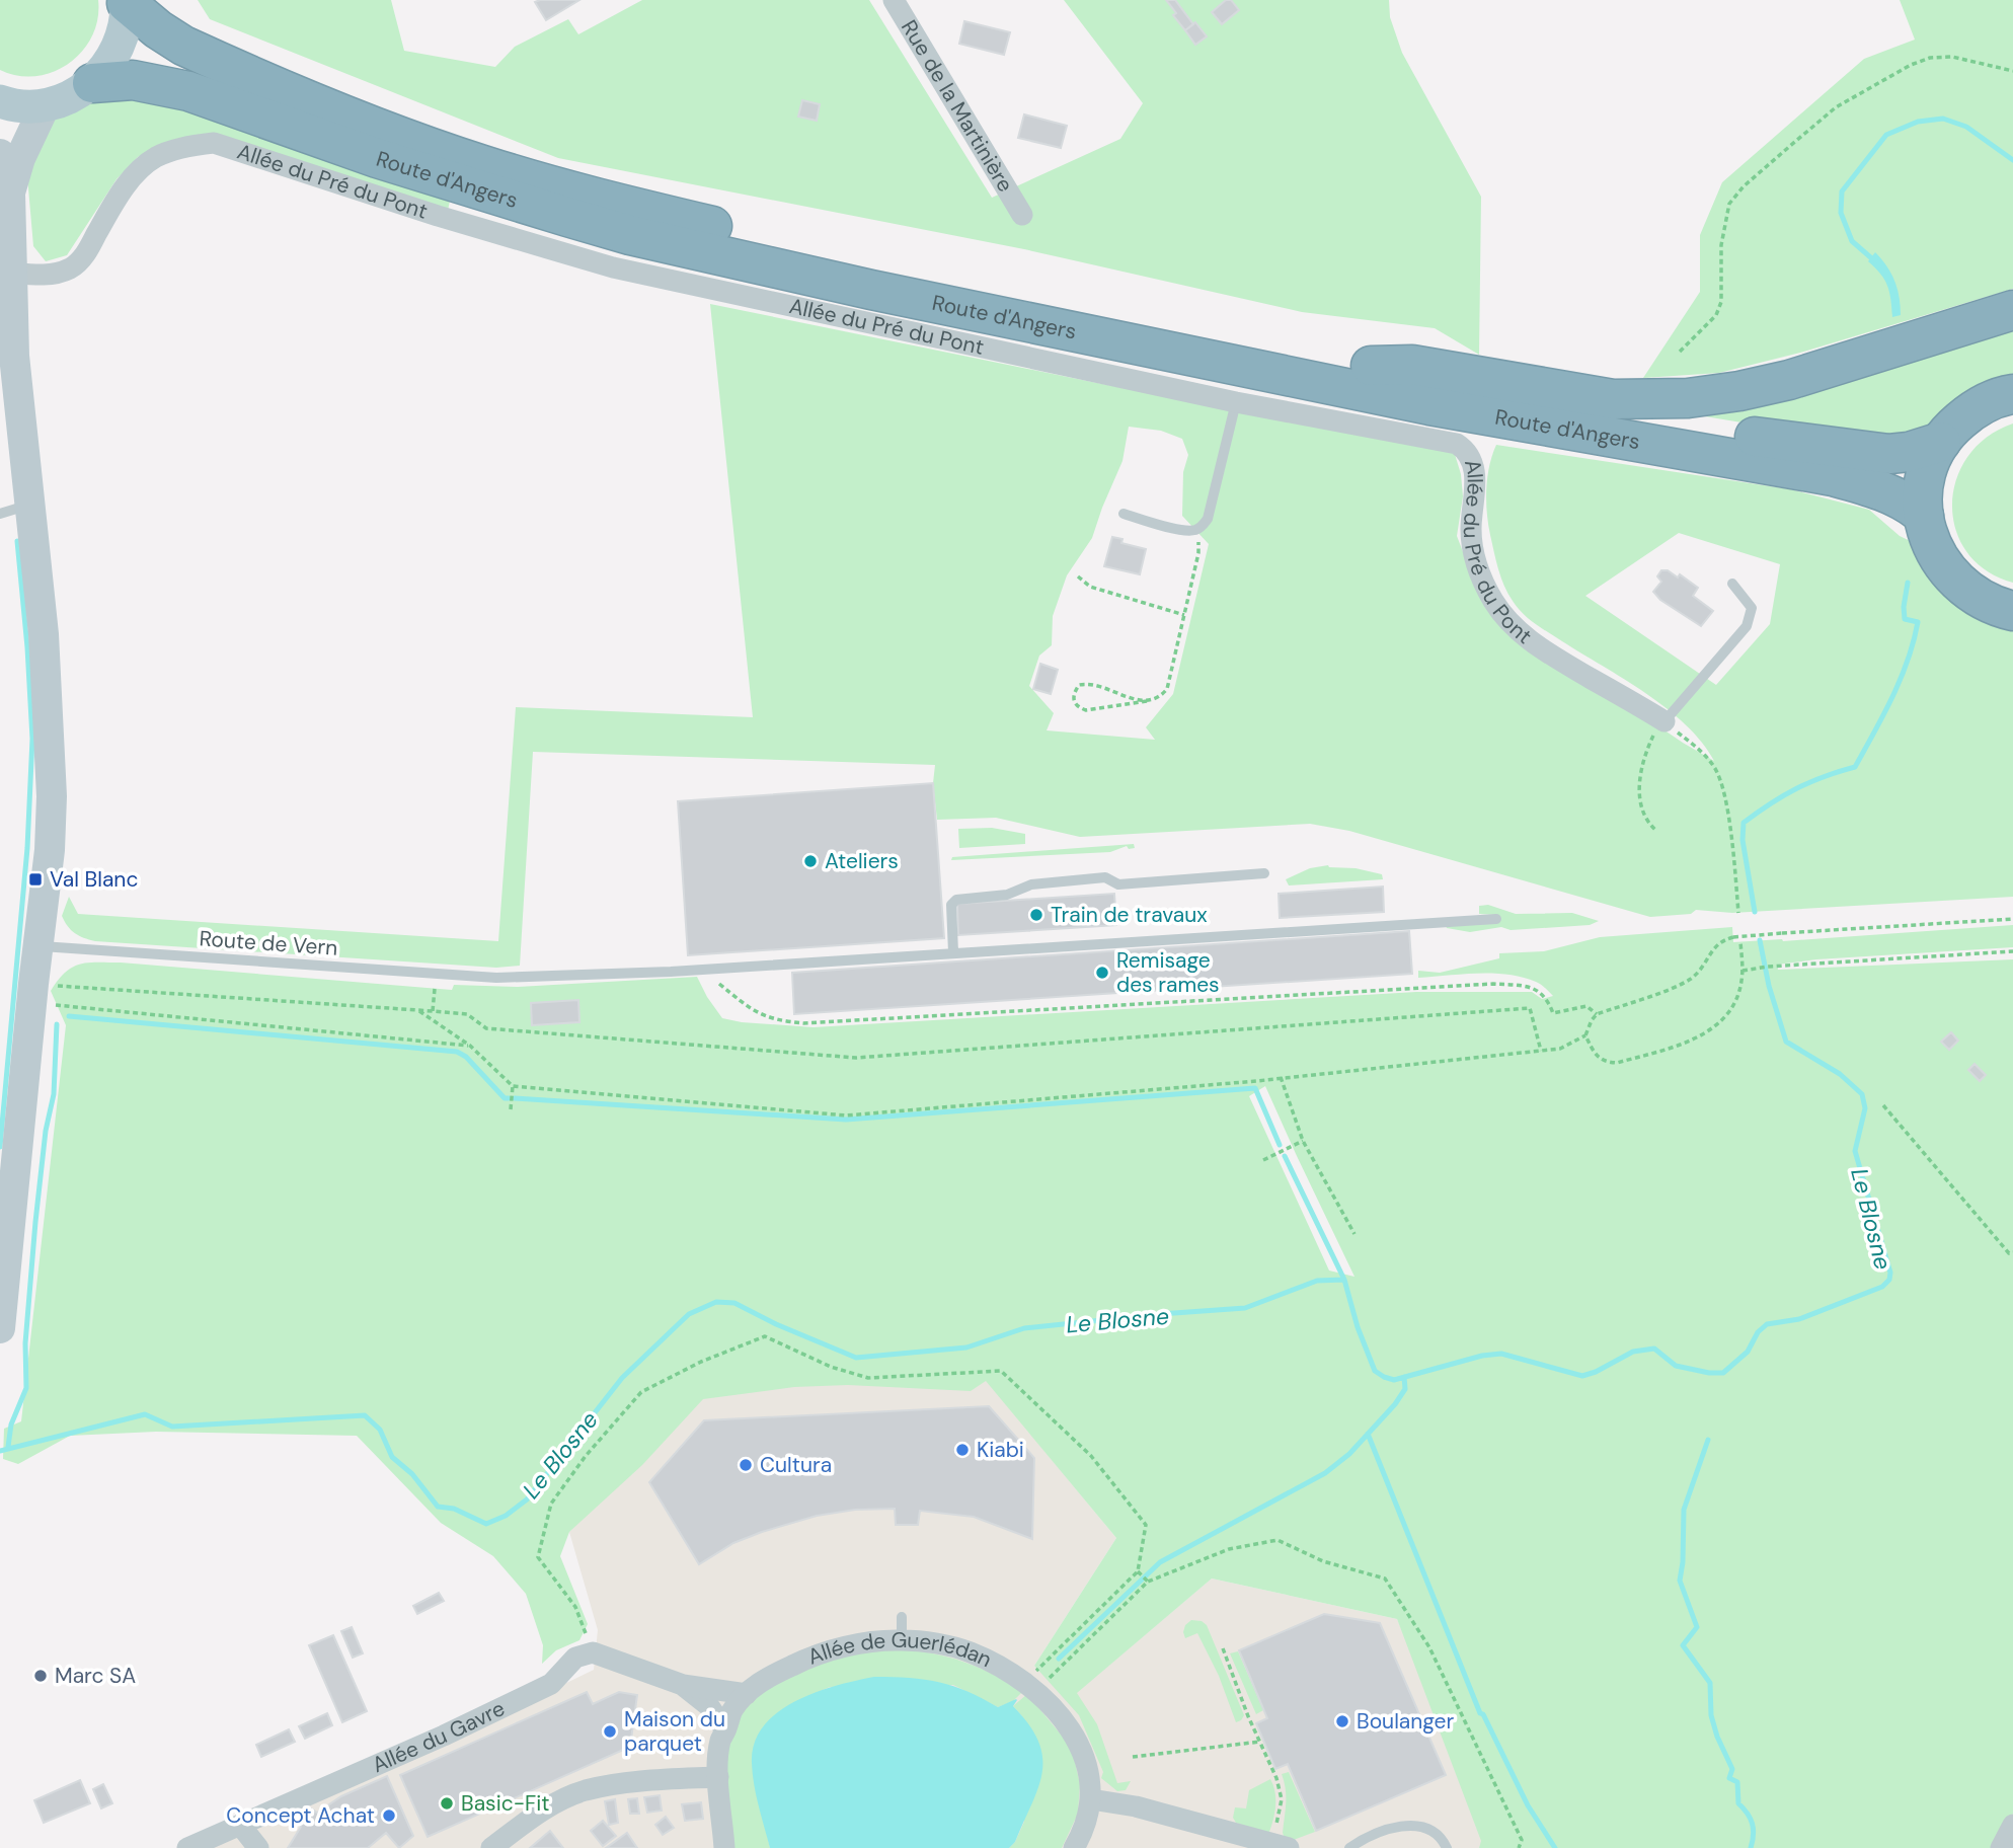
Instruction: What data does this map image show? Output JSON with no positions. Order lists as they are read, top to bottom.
{
  "streets": {
    "highway": ["Route d'Angers"],
    "street": [
      "Rue de la Martinière",
      "Allée du Pré du Pont",
      "Allée de Guerlédan",
      "Allée du Gavre"
    ],
    "lane": ["Route de Vern"]
  },
  "water": ["Le Blosne"],
  "places": {
    "other": [
      "Ateliers",
      "Train de travaux",
      "Remisage des rames",
      "Kiabi",
      "Cultura",
      "Marc SA",
      "Boulanger",
      "Maison du parquet",
      "Basic-Fit",
      "Concept Achat"
    ],
    "transit": ["Val Blanc"]
  }
}
